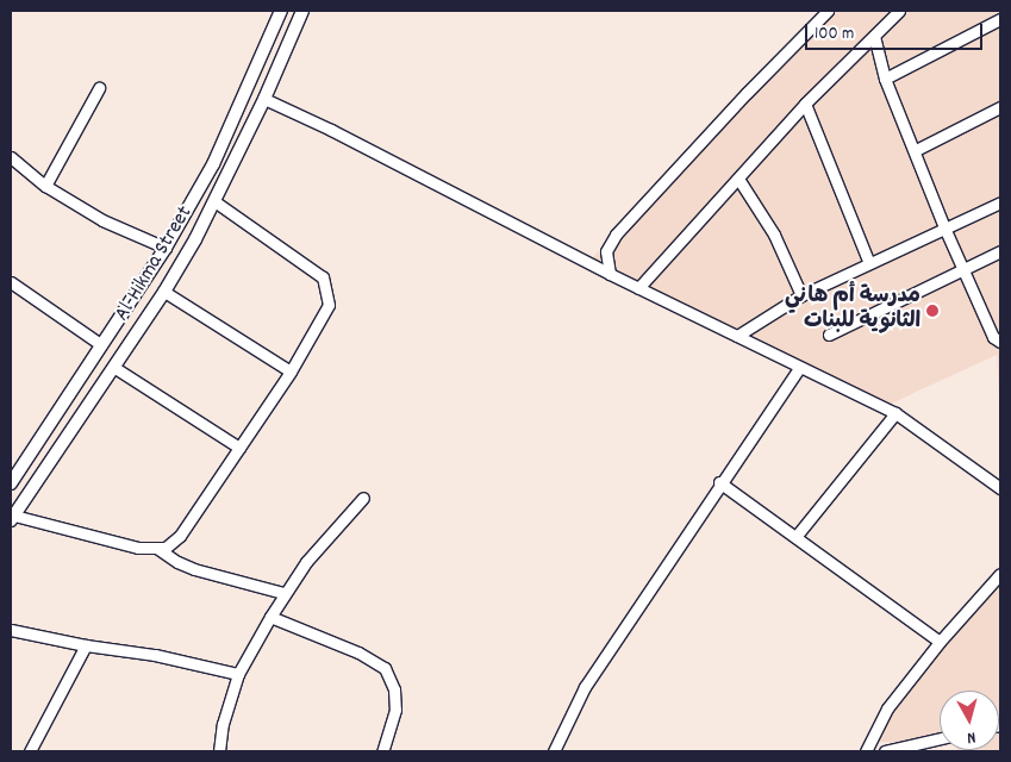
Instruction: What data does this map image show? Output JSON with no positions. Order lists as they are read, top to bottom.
{
  "streets": {
    "street": ["Al-Hikma Street"]
  },
  "places": ["مدرسة أم هاني الثانوية للبنات"],
  "scale_bar": "100 m",
  "north": "bottom"
}
